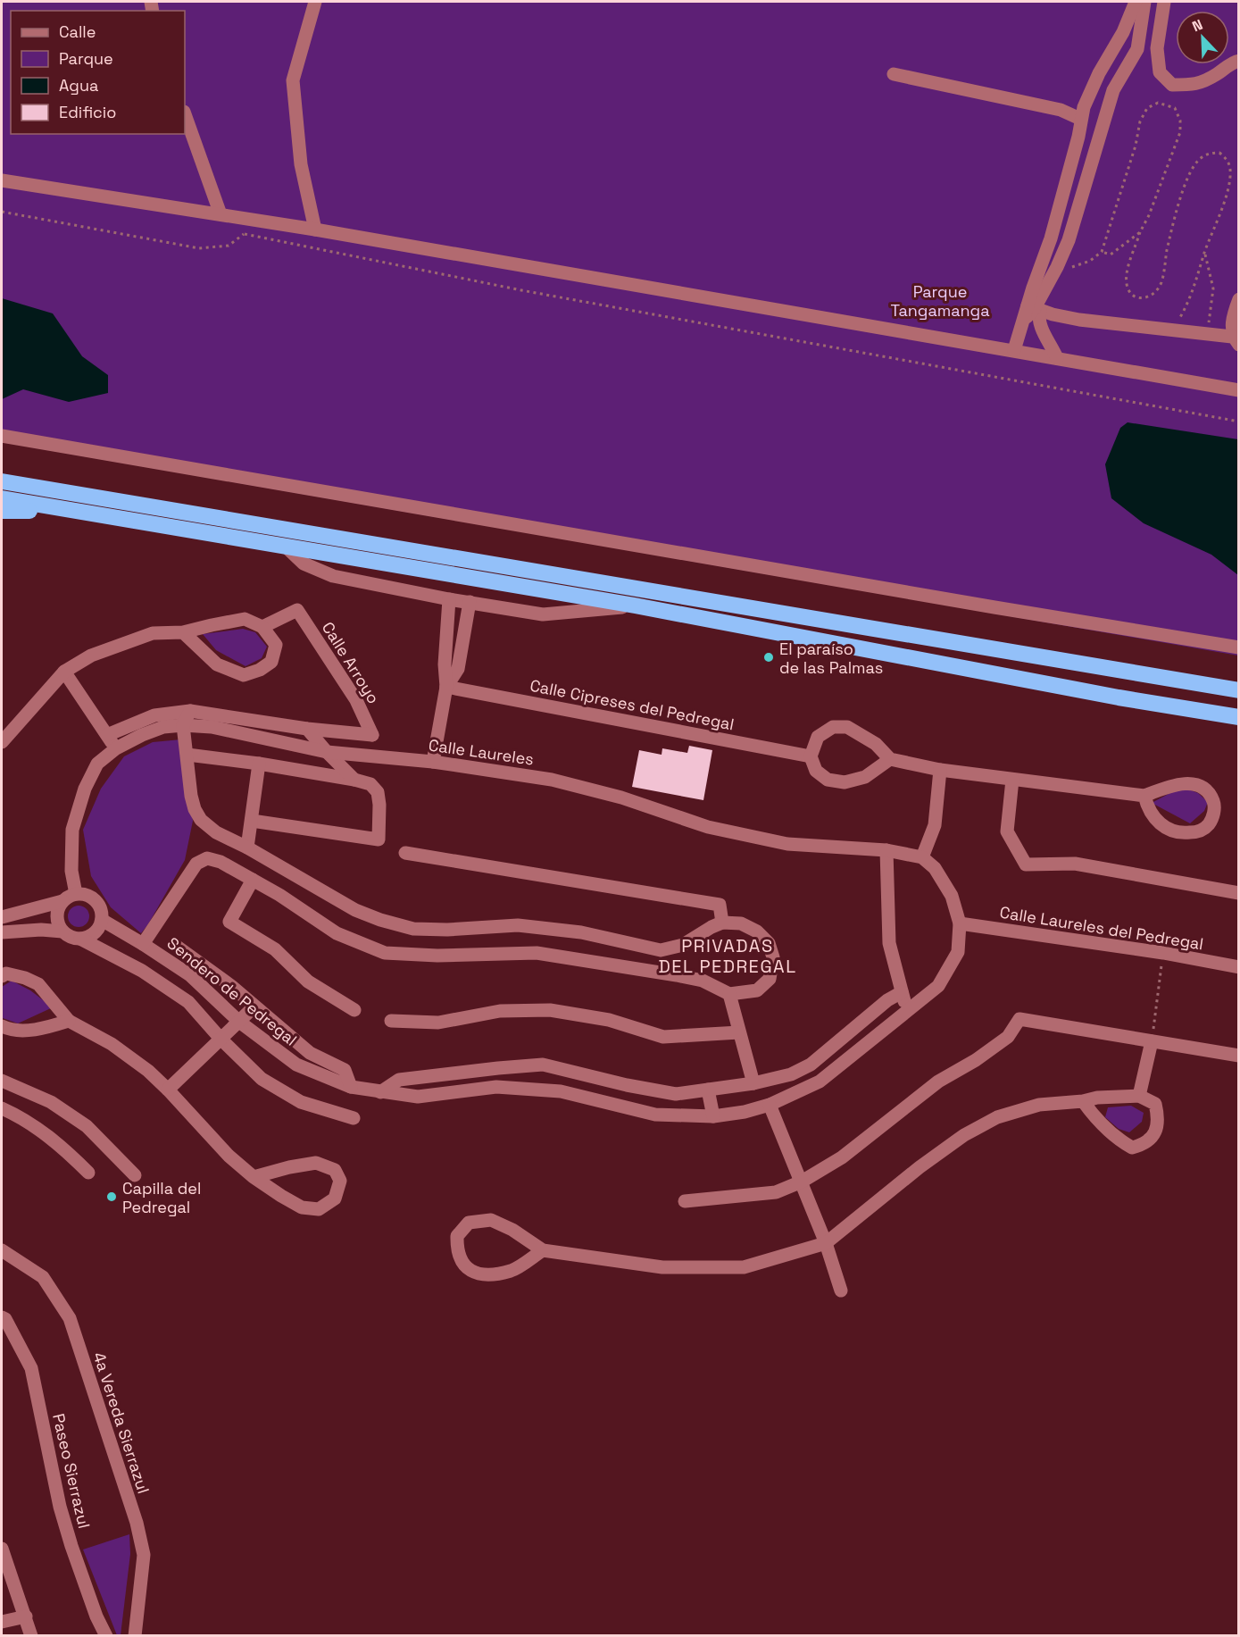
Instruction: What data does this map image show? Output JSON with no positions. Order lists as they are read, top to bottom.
{
  "streets": {
    "street": [
      "Calle Arroyo",
      "Calle Cipreses del Pedregal",
      "Calle Laureles",
      "Calle Laureles del Pedregal",
      "Sendero de Pedregal",
      "4a Vereda Sierrazul",
      "Paseo Sierrazul"
    ]
  },
  "crossings": [
    ["Calle Laureles", "Sendero de Pedregal"],
    ["Calle Laureles del Pedregal", "Sendero de Pedregal"]
  ],
  "districts": ["PRIVADAS DEL PEDREGAL"],
  "parks": ["Parque Tangamanga"],
  "places": ["El paraíso de las Palmas", "Capilla del Pedregal"],
  "legend": [
    "Calle",
    "Parque",
    "Agua",
    "Edificio"
  ],
  "north": "top left"
}
